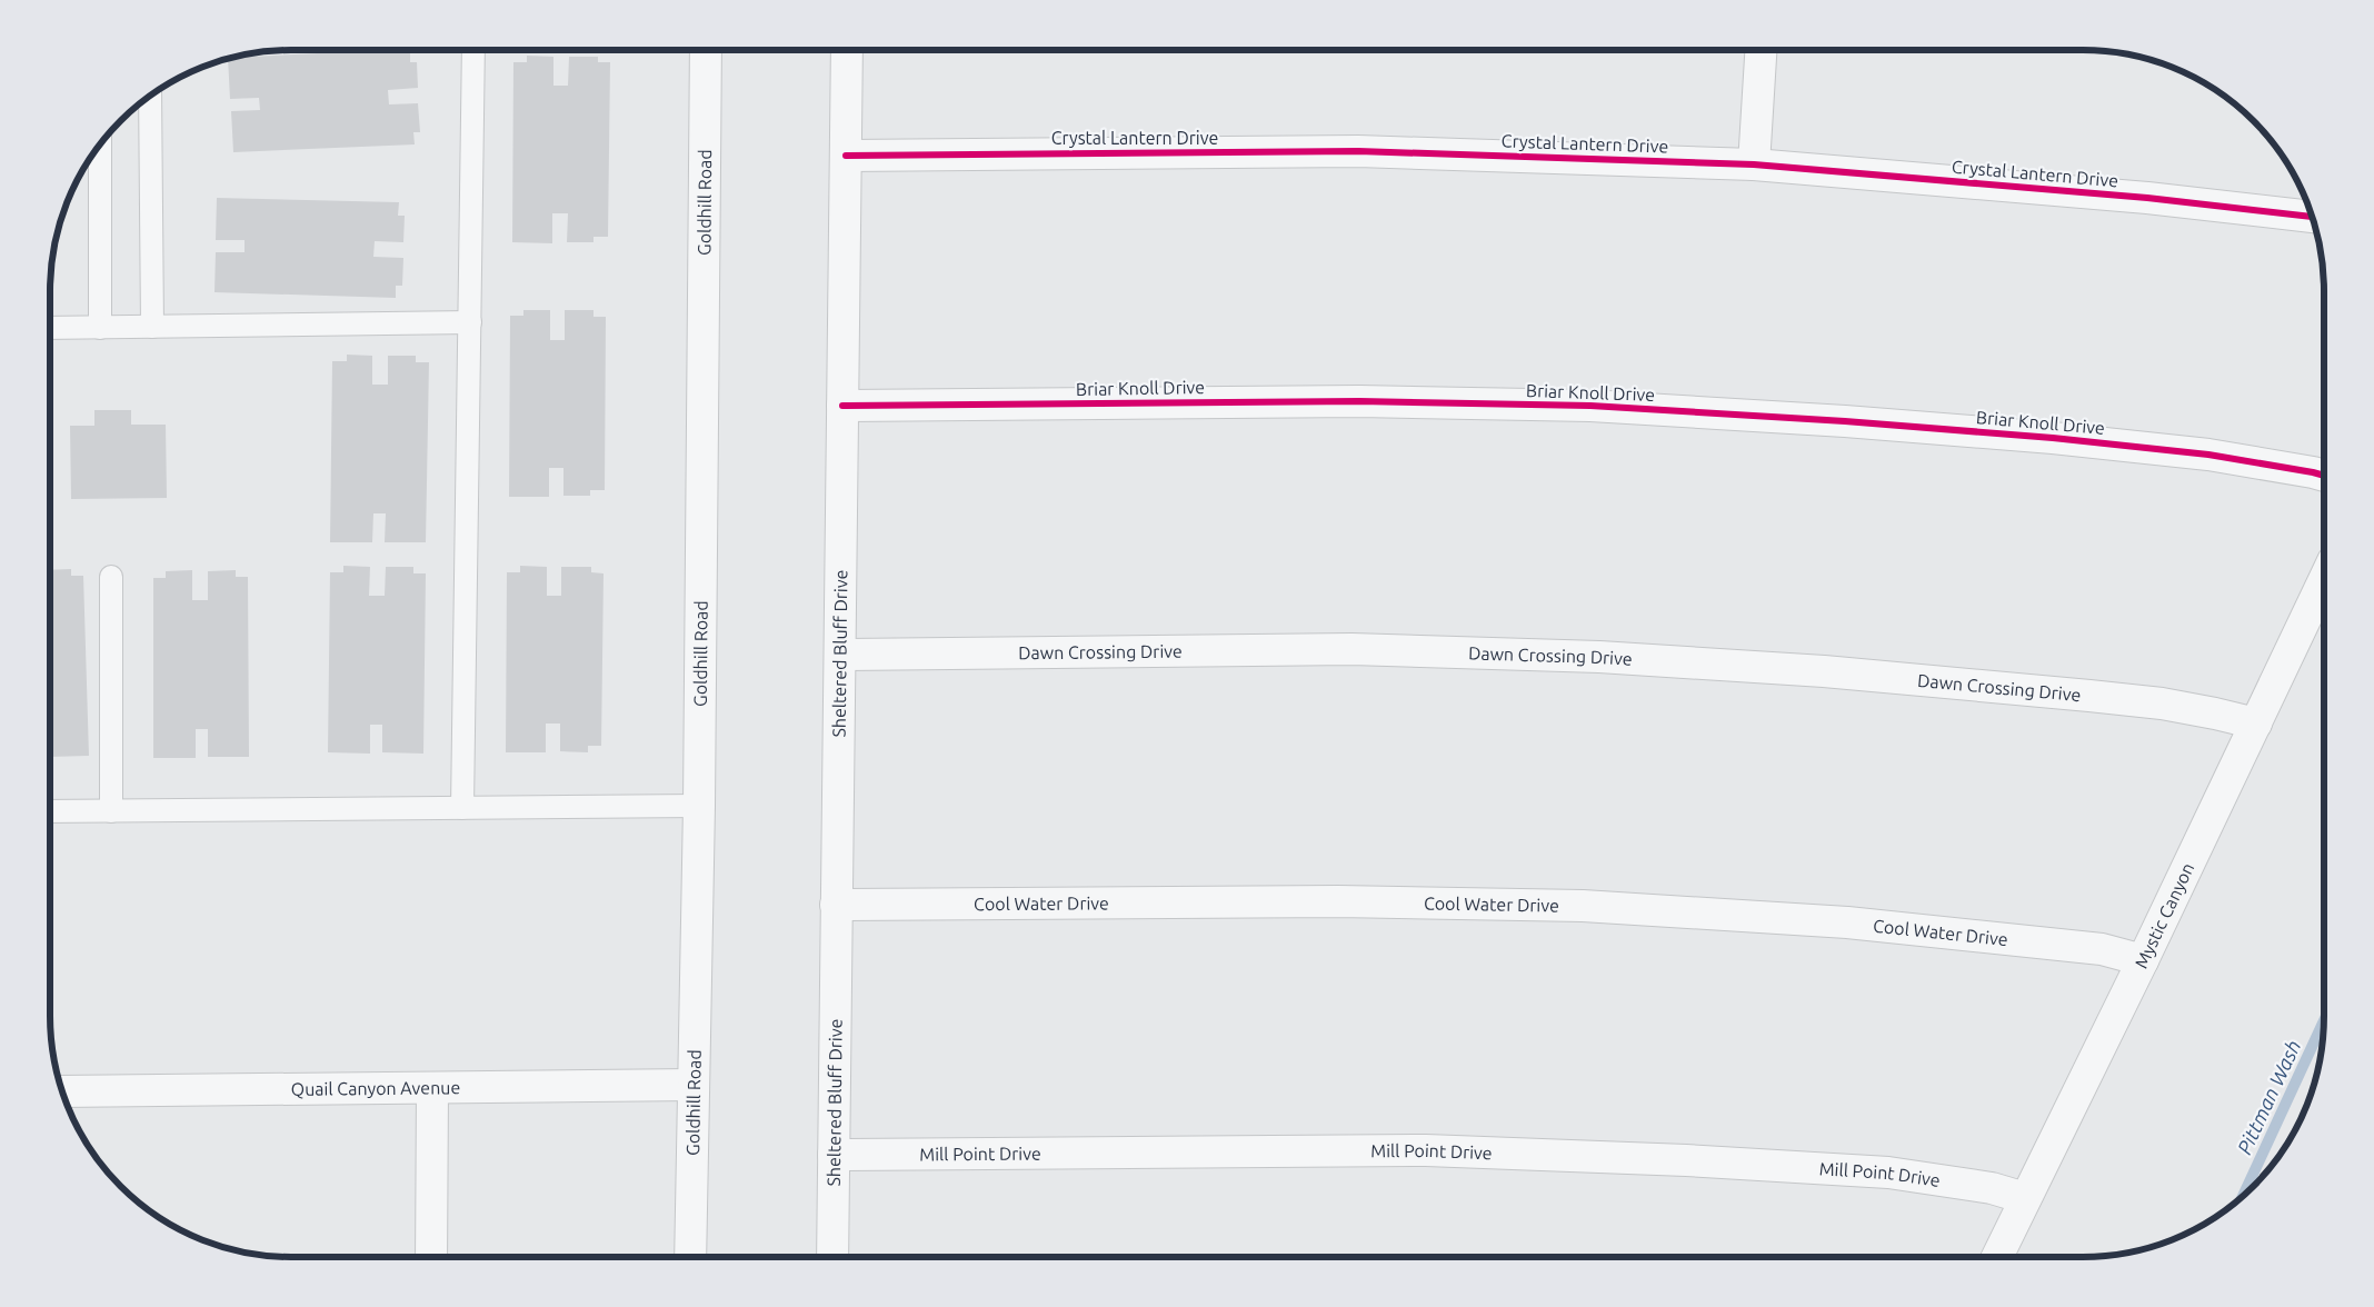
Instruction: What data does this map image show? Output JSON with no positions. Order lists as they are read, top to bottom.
{
  "streets": {
    "street": [
      "Crystal Lantern Drive",
      "Goldhill Road",
      "Briar Knoll Drive",
      "Dawn Crossing Drive",
      "Sheltered Bluff Drive",
      "Cool Water Drive",
      "Mystic Canyon",
      "Quail Canyon Avenue",
      "Mill Point Drive"
    ]
  },
  "crossings": [
    ["Crystal Lantern Drive", "Sheltered Bluff Drive"],
    ["Goldhill Road", "Quail Canyon Avenue"],
    ["Briar Knoll Drive", "Sheltered Bluff Drive"],
    ["Dawn Crossing Drive", "Sheltered Bluff Drive"],
    ["Dawn Crossing Drive", "Mystic Canyon"],
    ["Sheltered Bluff Drive", "Cool Water Drive"],
    ["Sheltered Bluff Drive", "Mill Point Drive"],
    ["Cool Water Drive", "Mystic Canyon"],
    ["Mystic Canyon", "Mill Point Drive"]
  ],
  "water": ["Pittman Wash"]
}
